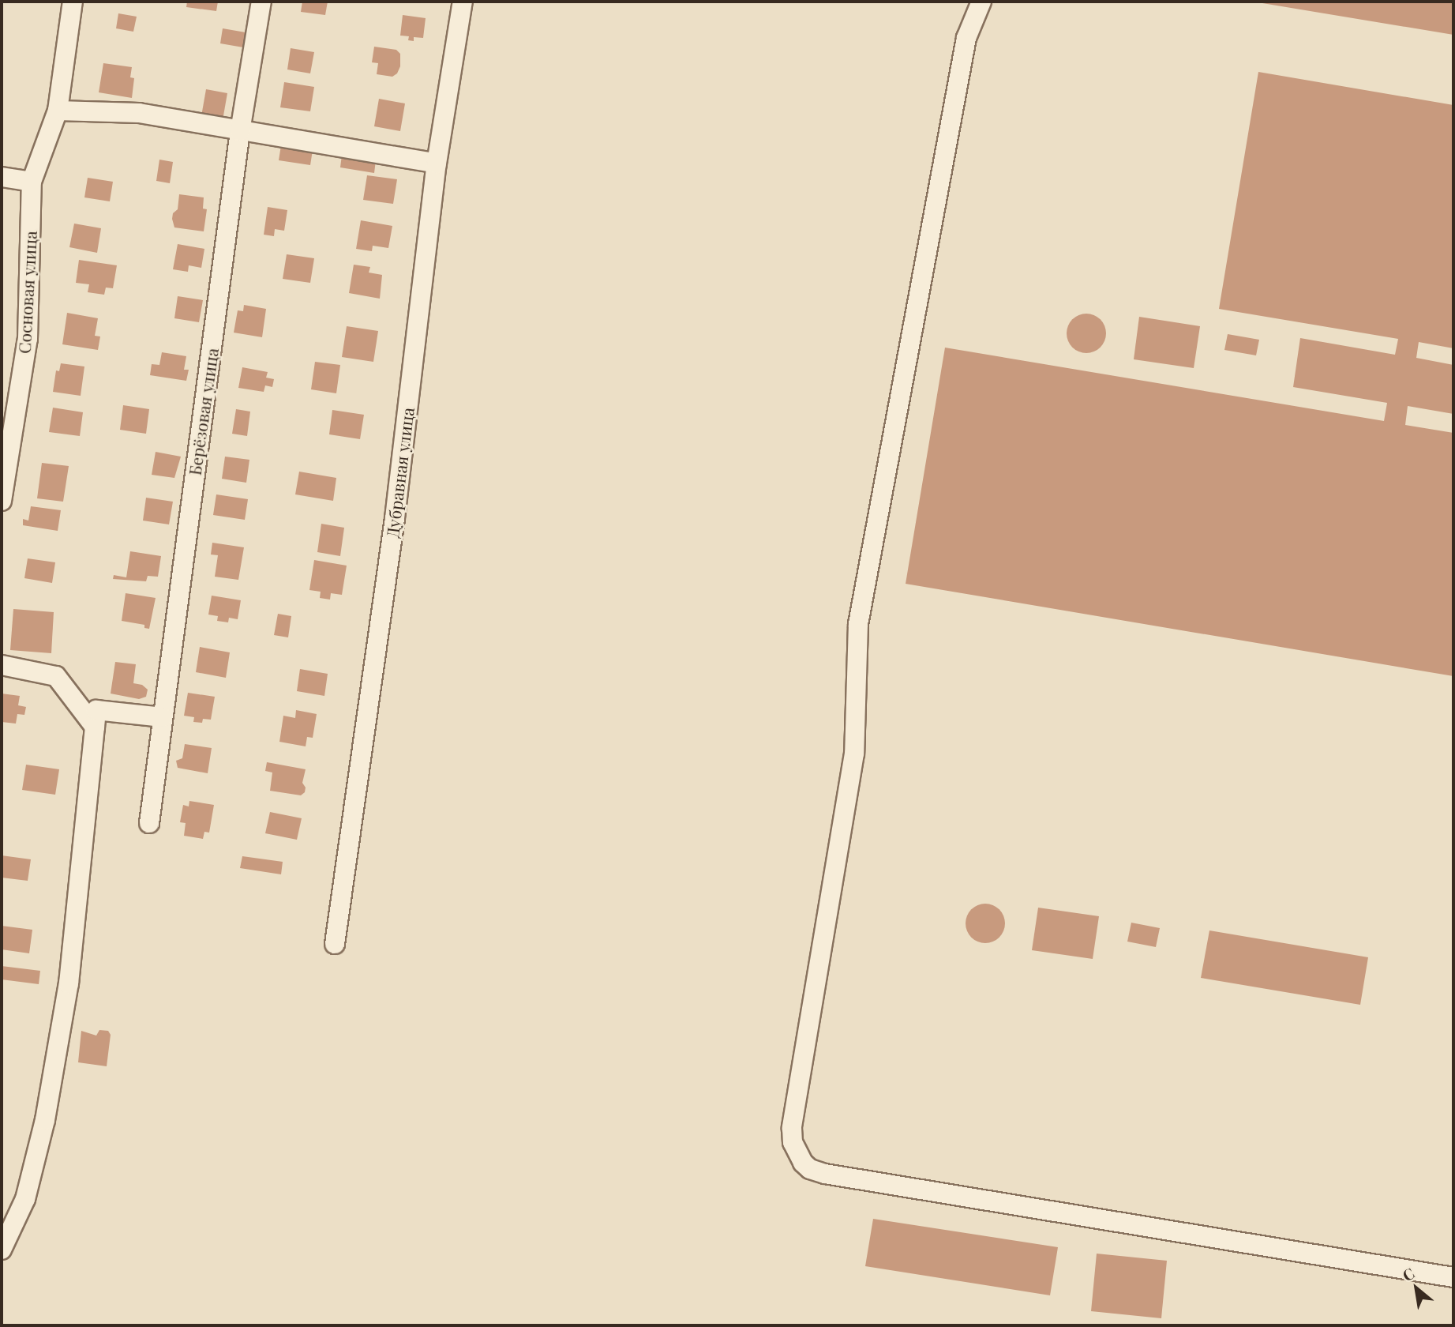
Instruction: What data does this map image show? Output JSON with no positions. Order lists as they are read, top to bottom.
{
  "streets": {
    "street": ["Сосновая улица", "Берёзовая улица", "Дубравная улица"]
  },
  "north": "top left"
}
